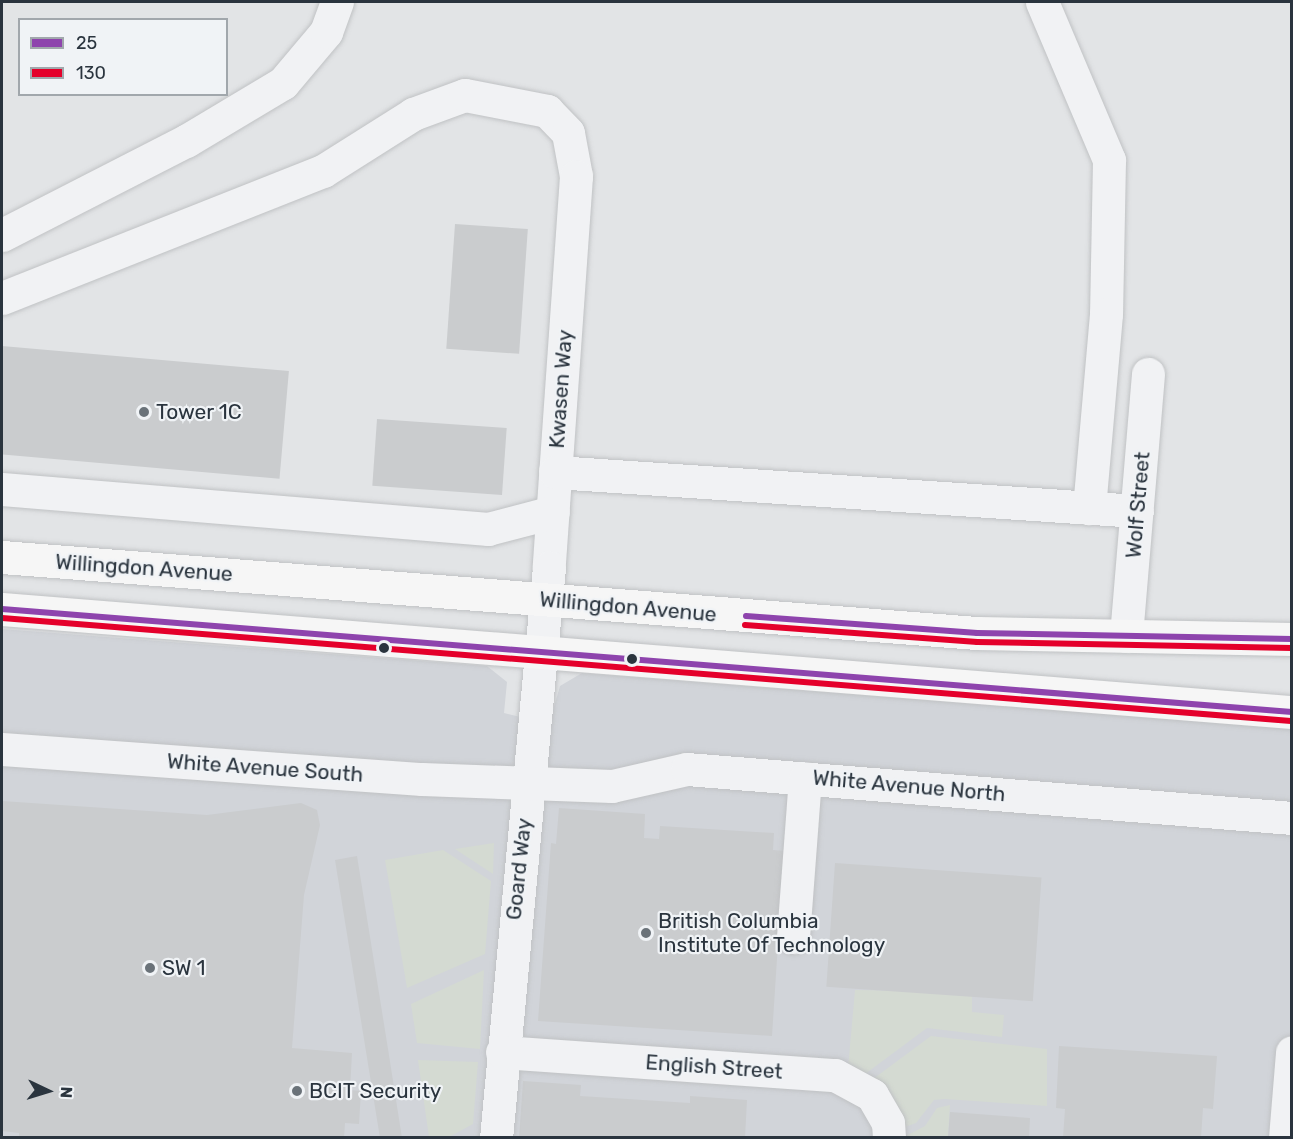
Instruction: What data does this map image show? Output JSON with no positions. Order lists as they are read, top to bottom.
{
  "streets": {
    "main road": ["Willingdon Avenue"],
    "street": [
      "Kwasen Way",
      "Wolf Street",
      "White Avenue South",
      "White Avenue North",
      "Goard Way",
      "English Street"
    ]
  },
  "crossings": [
    ["Kwasen Way", "Willingdon Avenue"],
    ["Kwasen Way", "Goard Way"],
    ["Wolf Street", "Willingdon Avenue"],
    ["Willingdon Avenue", "Goard Way"],
    ["White Avenue South", "White Avenue North"],
    ["White Avenue South", "Goard Way"],
    ["White Avenue North", "Goard Way"],
    ["Goard Way", "English Street"]
  ],
  "places": [
    "Tower 1C",
    "British Columbia Institute Of Technology",
    "SW 1",
    "BCIT Security"
  ],
  "lines": ["transit line 25", "transit line 130"],
  "legend": ["25", "130"],
  "north": "right"
}
